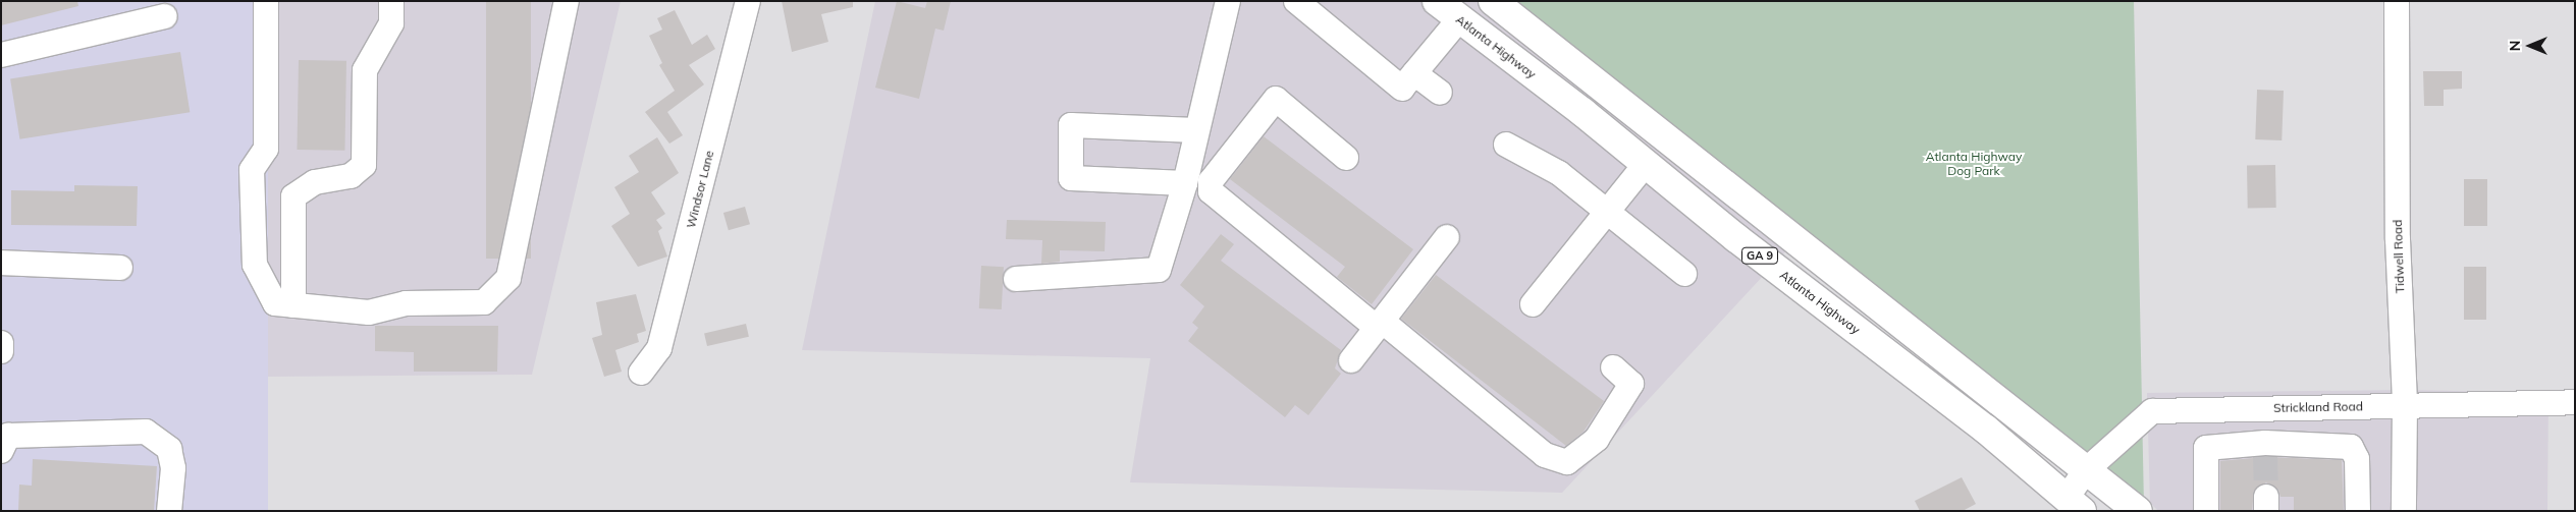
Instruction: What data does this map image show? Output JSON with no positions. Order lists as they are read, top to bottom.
{
  "streets": {
    "main road": ["Atlanta Highway", "GA 9"],
    "street": ["Windsor Lane", "Tidwell Road", "Strickland Road"]
  },
  "crossings": [
    ["Atlanta Highway", "Strickland Road"],
    ["GA 9", "Strickland Road"],
    ["Tidwell Road", "Strickland Road"]
  ],
  "parks": ["Atlanta Highway Dog Park"],
  "north": "left"
}
